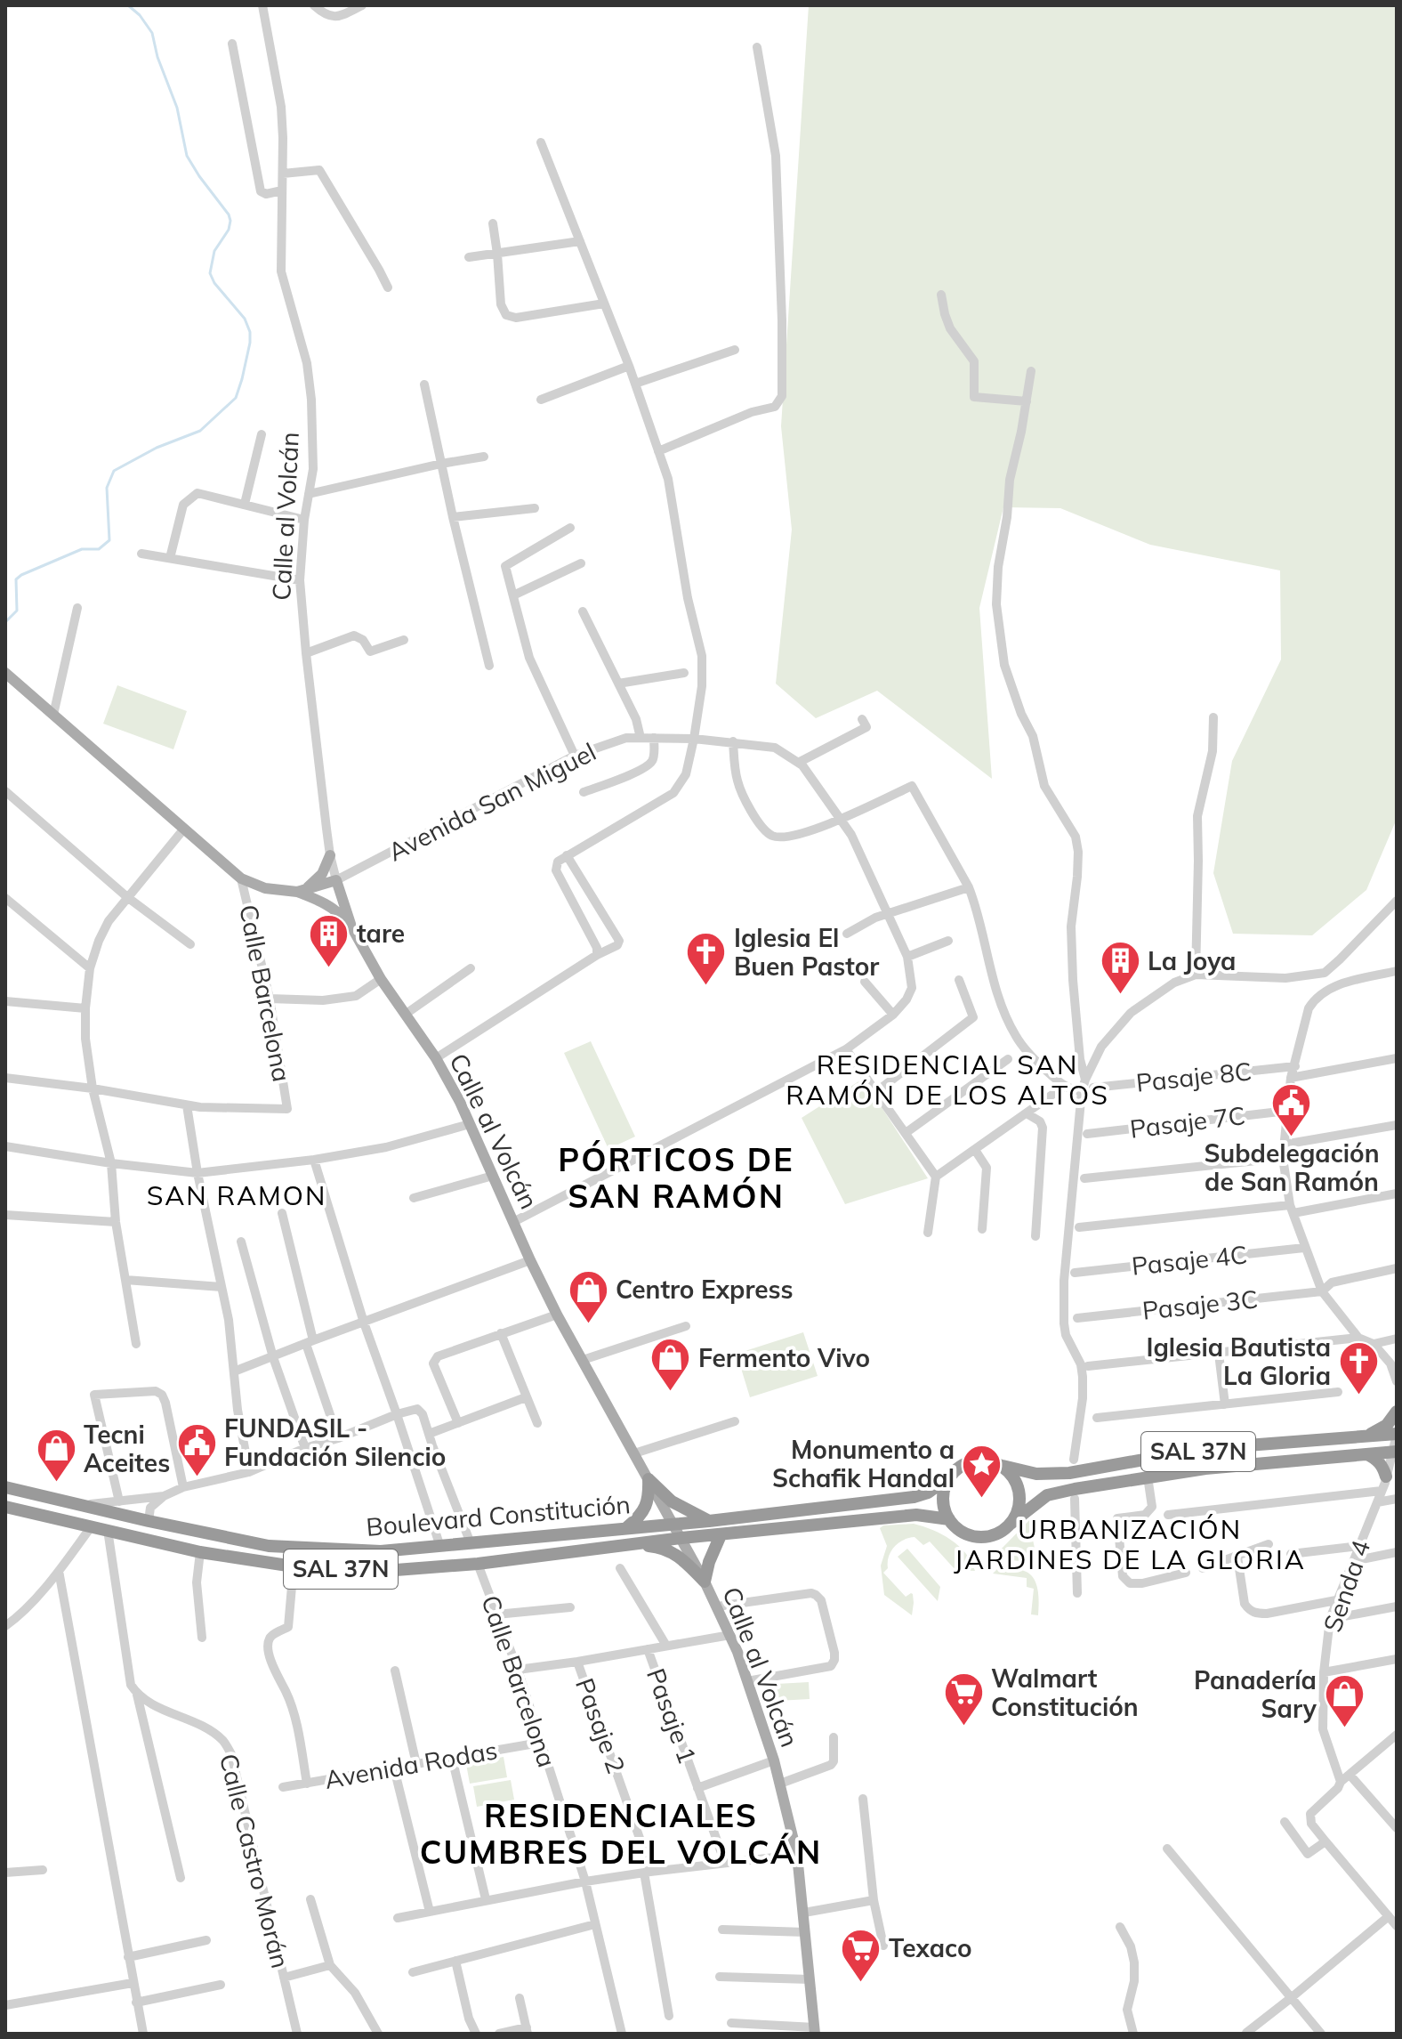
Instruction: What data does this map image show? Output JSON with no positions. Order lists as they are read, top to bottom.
{
  "streets": {
    "highway": ["SAL 37N", "Boulevard Constitución"],
    "main road": ["Calle al Volcán"],
    "street": [
      "Avenida San Miguel",
      "Calle Barcelona",
      "Pasaje 8C",
      "Pasaje 7C",
      "Pasaje 4C",
      "Pasaje 3C",
      "Senda 4",
      "Pasaje 1",
      "Pasaje 2",
      "Avenida Rodas",
      "Calle Castro Morán"
    ]
  },
  "crossings": [
    ["Calle al Volcán", "Avenida San Miguel"],
    ["Calle al Volcán", "Boulevard Constitución"],
    ["Calle Barcelona", "Boulevard Constitución"],
    ["Calle Barcelona", "Avenida Rodas"],
    ["SAL 37N", "Boulevard Constitución"],
    ["SAL 37N", "Senda 4"]
  ],
  "districts": [
    "RESIDENCIAL SAN RAMÓN DE LOS ALTOS",
    "PÓRTICOS DE SAN RAMÓN",
    "SAN RAMON",
    "URBANIZACIÓN JARDINES DE LA GLORIA",
    "RESIDENCIALES CUMBRES DEL VOLCÁN"
  ],
  "places": {
    "building": ["tare", "La Joya"],
    "church": ["Iglesia El Buen Pastor", "Iglesia Bautista La Gloria"],
    "public building": ["Subdelegación de San Ramón", "FUNDASIL - Fundación Silencio"],
    "shop": [
      "Centro Express",
      "Fermento Vivo",
      "Tecni Aceites",
      "Panadería Sary"
    ],
    "place": ["Monumento a Schafik Handal"],
    "supermarket": ["Walmart Constitución", "Texaco"]
  }
}
